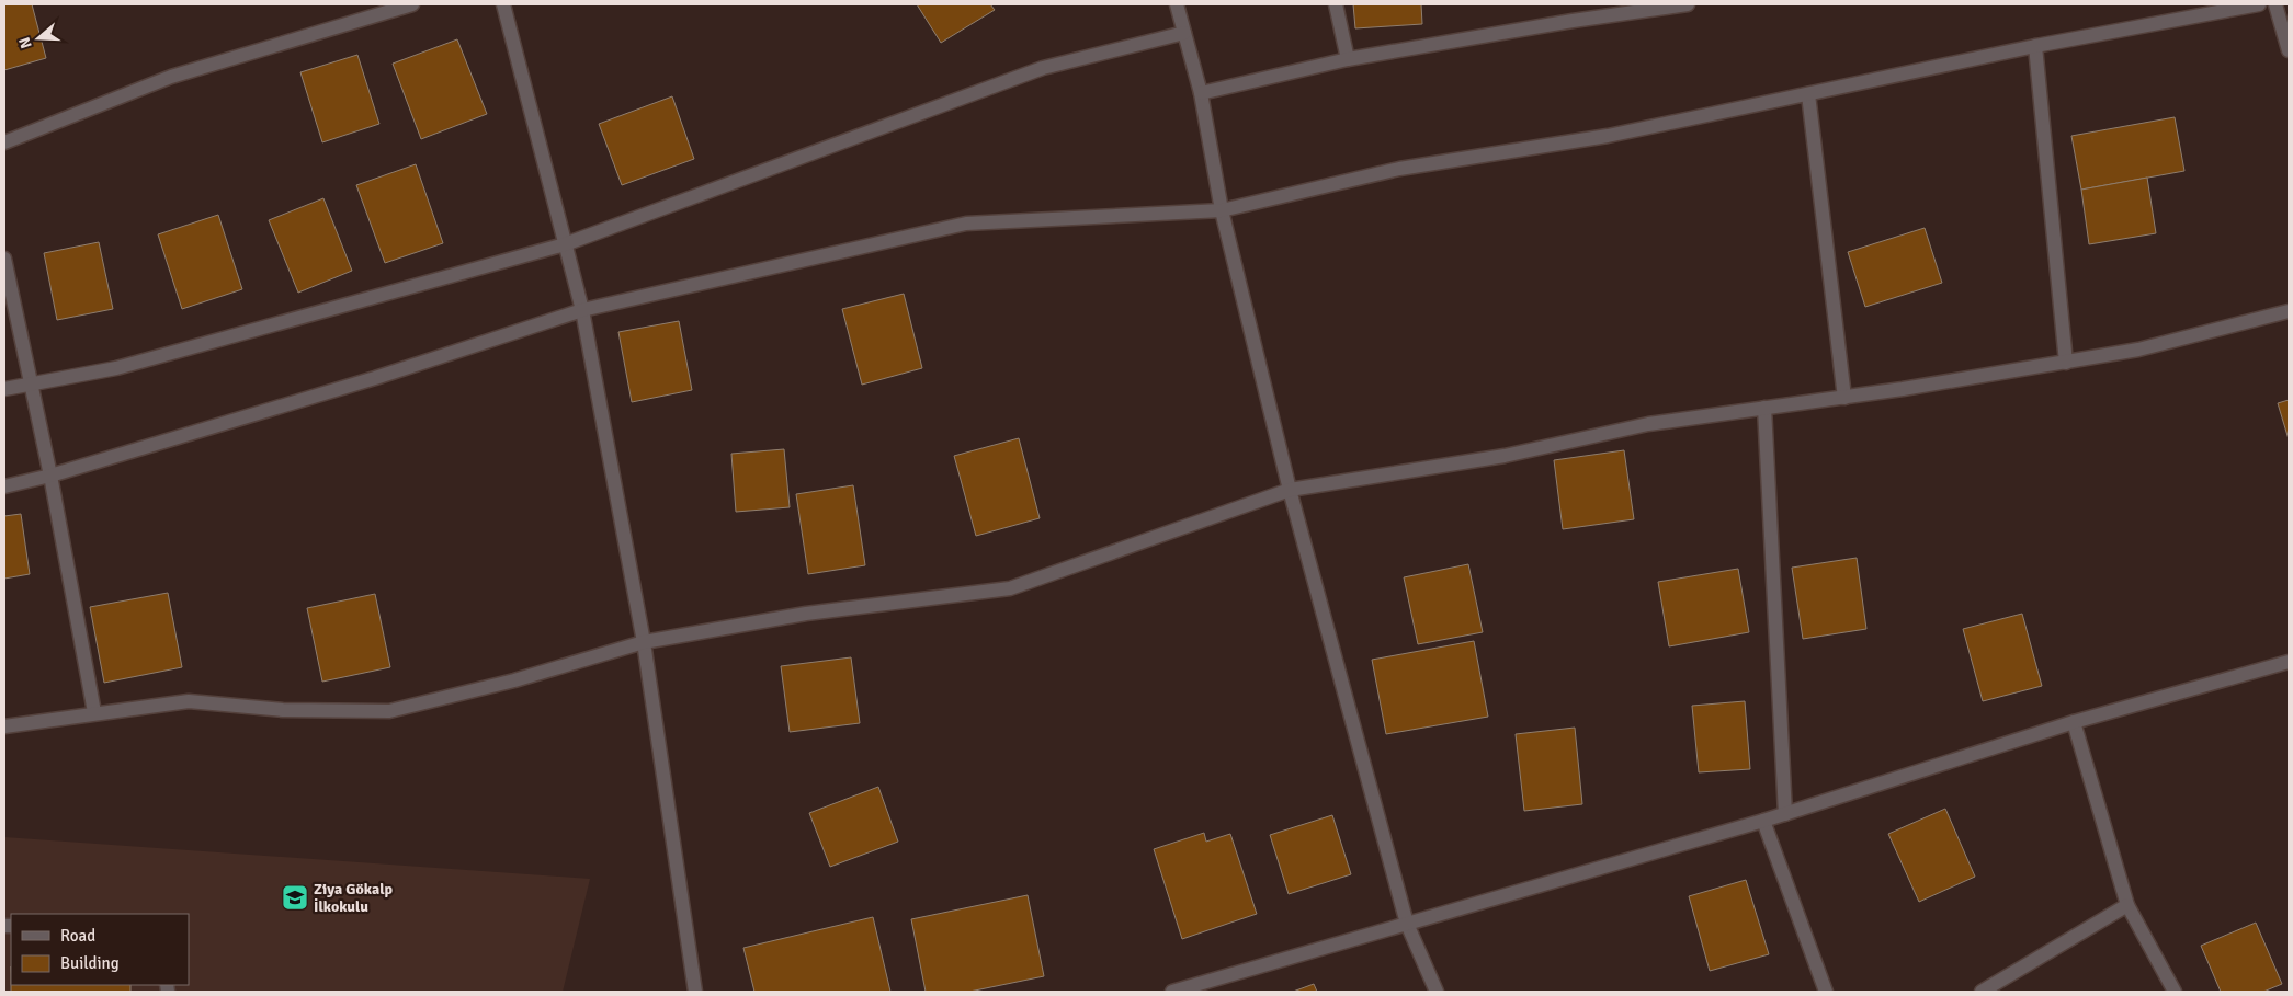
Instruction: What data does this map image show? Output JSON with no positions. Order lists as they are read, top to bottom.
{
  "places": {
    "school or university": ["Ziya Gökalp İlkokulu"]
  },
  "legend": ["Road", "Building"],
  "north": "left"
}
